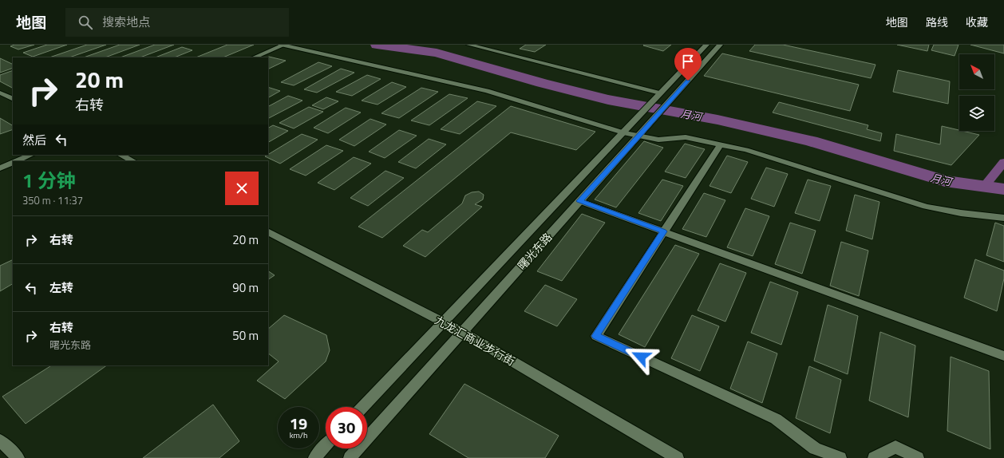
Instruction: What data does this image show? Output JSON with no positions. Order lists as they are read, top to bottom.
{
  "streets": {
    "street": ["曙光东路", "九龙汇商业步行街"]
  },
  "crossings": [
    ["曙光东路", "九龙汇商业步行街"]
  ],
  "water": ["月河"],
  "north": "top left",
  "page": {
    "header": "地图",
    "search": "搜索地点",
    "nav": ["地图", "路线", "收藏"],
    "turn": ["20 m", "右转"],
    "then": "然后",
    "heading": ["1 分钟", "350 m · 11:37"],
    "list": [
      {
        "name": "右转",
        "value": "20 m"
      },
      {
        "name": "左转",
        "value": "90 m"
      },
      {
        "name": "右转",
        "note": "曙光东路",
        "value": "50 m"
      }
    ],
    "speed": "19 km/h",
    "limit": "30"
  }
}
